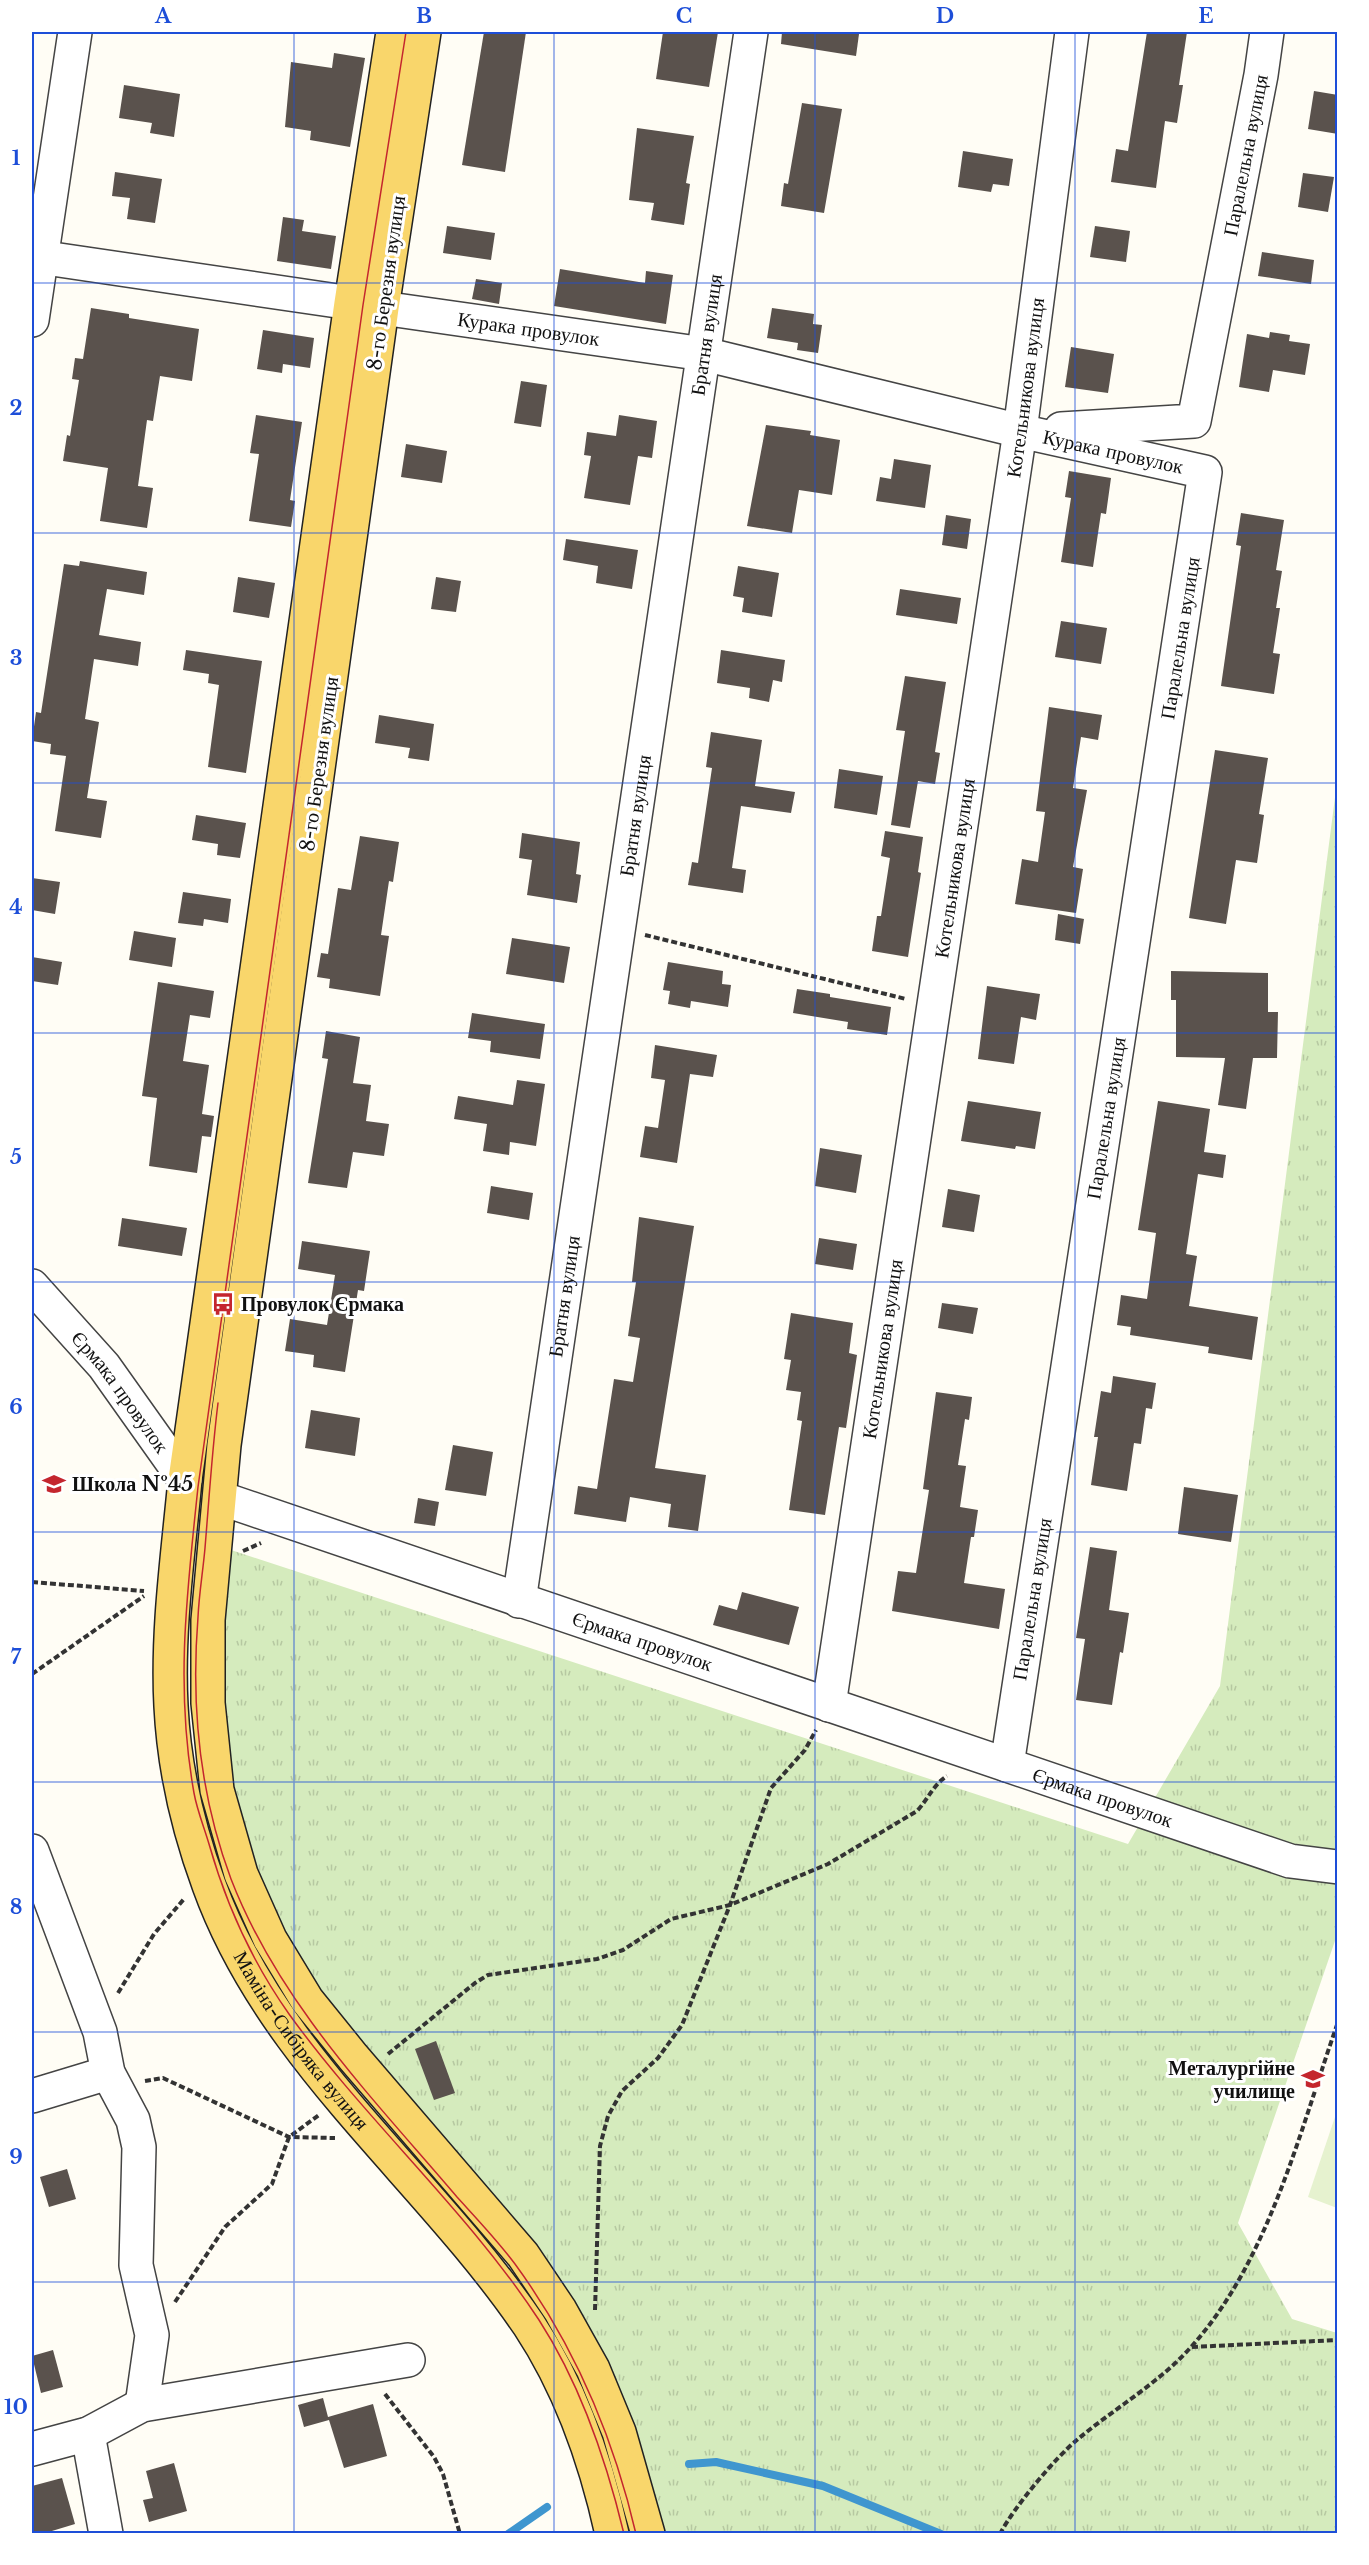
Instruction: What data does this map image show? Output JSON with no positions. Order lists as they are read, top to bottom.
{
  "streets": {
    "main road": ["8-го Березня вулиця", "Єрмака провулок", "Маміна-Сибіряка вулиця"],
    "street": [
      "Паралельна вулиця",
      "Курака провулок",
      "Братня вулиця",
      "Котельникова вулиця"
    ]
  },
  "crossings": [
    ["Паралельна вулиця", "Курака провулок"],
    ["Паралельна вулиця", "Єрмака провулок"],
    ["8-го Березня вулиця", "Курака провулок"],
    ["8-го Березня вулиця", "Єрмака провулок"],
    ["8-го Березня вулиця", "Маміна-Сибіряка вулиця"],
    ["Курака провулок", "Братня вулиця"],
    ["Курака провулок", "Котельникова вулиця"],
    ["Братня вулиця", "Єрмака провулок"],
    ["Котельникова вулиця", "Єрмака провулок"],
    ["Єрмака провулок", "Маміна-Сибіряка вулиця"]
  ],
  "places": {
    "bus stop": ["Провулок Єрмака"],
    "school or university": ["Школа №45", "Металургійне училище"]
  },
  "grid": {
    "columns": [
      "A",
      "B",
      "C",
      "D",
      "E"
    ],
    "rows": [
      "1",
      "2",
      "3",
      "4",
      "5",
      "6",
      "7",
      "8",
      "9",
      "10"
    ]
  }
}
